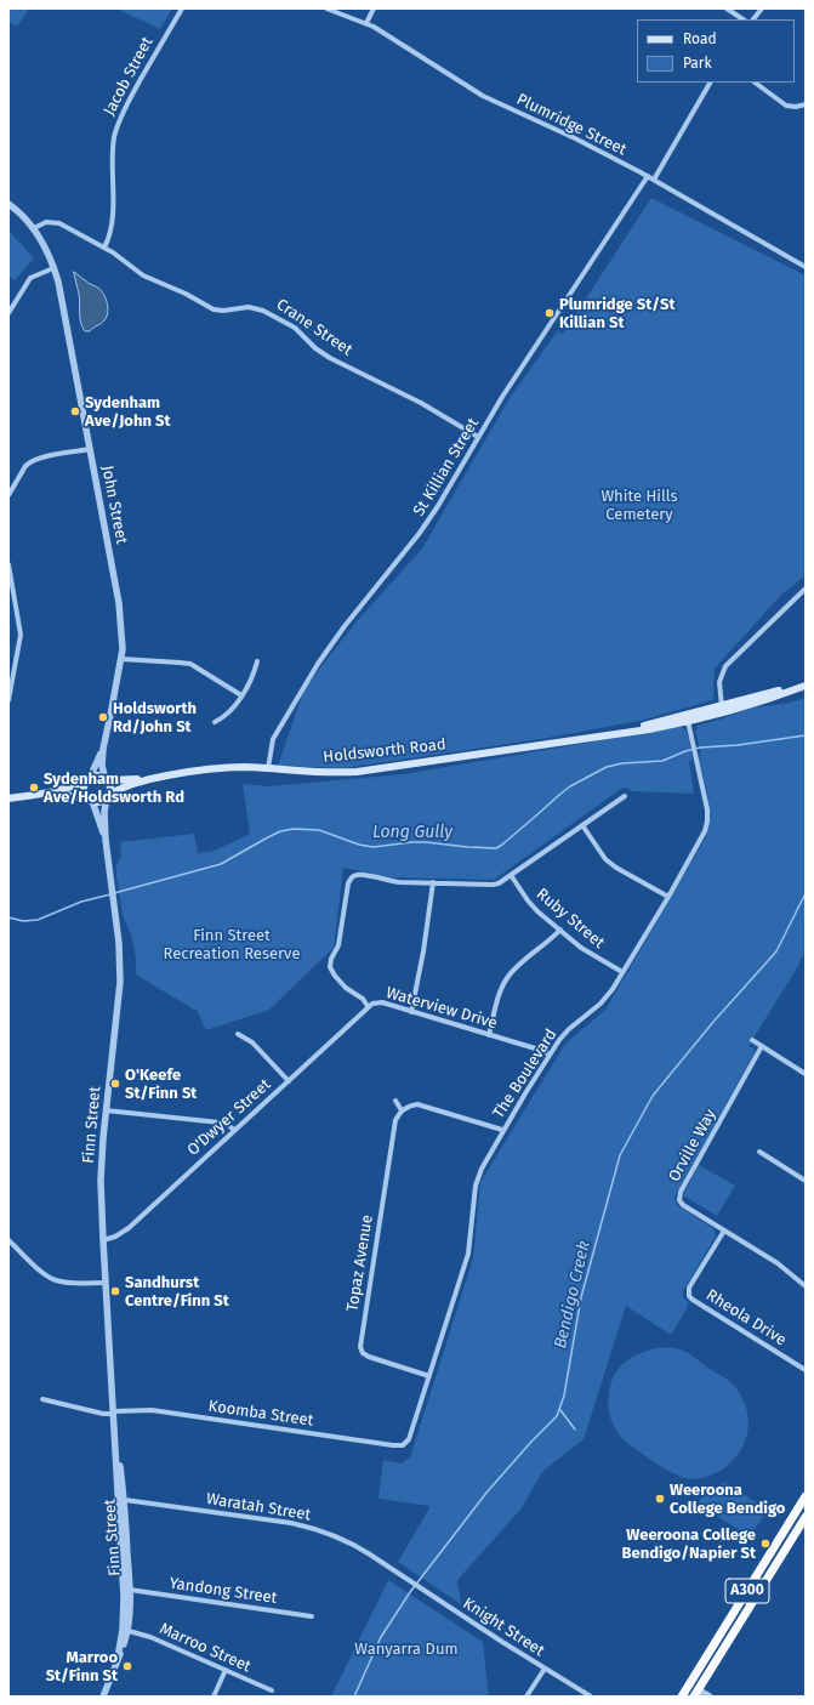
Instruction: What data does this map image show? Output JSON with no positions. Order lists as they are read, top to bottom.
{
  "streets": {
    "highway": ["A300"],
    "main road": ["Holdsworth Road"],
    "street": [
      "Jacob Street",
      "Plumridge Street",
      "Crane Street",
      "St Killian Street",
      "John Street",
      "Ruby Street",
      "Waterview Drive",
      "The Boulevard",
      "O'Dwyer Street",
      "Finn Street",
      "Orville Way",
      "Topaz Avenue",
      "Rheola Drive",
      "Koomba Street",
      "Waratah Street",
      "Yandong Street",
      "Knight Street",
      "Marroo Street"
    ]
  },
  "crossings": [
    ["Jacob Street", "Crane Street"],
    ["Plumridge Street", "St Killian Street"],
    ["Crane Street", "St Killian Street"],
    ["St Killian Street", "Holdsworth Road"],
    ["John Street", "Holdsworth Road"],
    ["John Street", "Finn Street"],
    ["Holdsworth Road", "The Boulevard"],
    ["Holdsworth Road", "Finn Street"],
    ["Ruby Street", "Waterview Drive"],
    ["Ruby Street", "The Boulevard"],
    ["Waterview Drive", "The Boulevard"],
    ["Waterview Drive", "O'Dwyer Street"],
    ["The Boulevard", "Topaz Avenue"],
    ["The Boulevard", "Koomba Street"],
    ["O'Dwyer Street", "Finn Street"],
    ["Finn Street", "Koomba Street"],
    ["Finn Street", "Waratah Street"],
    ["Finn Street", "Yandong Street"],
    ["Finn Street", "Marroo Street"],
    ["Orville Way", "Rheola Drive"],
    ["Waratah Street", "Knight Street"]
  ],
  "water": ["Long Gully", "Bendigo Creek"],
  "parks": ["White Hills Cemetery", "Finn Street Recreation Reserve", "Wanyarra Dum"],
  "places": [
    "Plumridge St/St Killian St",
    "Sydenham Ave/John St",
    "Holdsworth Rd/John St",
    "Sydenham Ave/Holdsworth Rd",
    "O'Keefe St/Finn St",
    "Sandhurst Centre/Finn St",
    "Weeroona College Bendigo",
    "Weeroona College Bendigo/Napier St",
    "Marroo St/Finn St"
  ],
  "legend": ["Road", "Park"]
}
